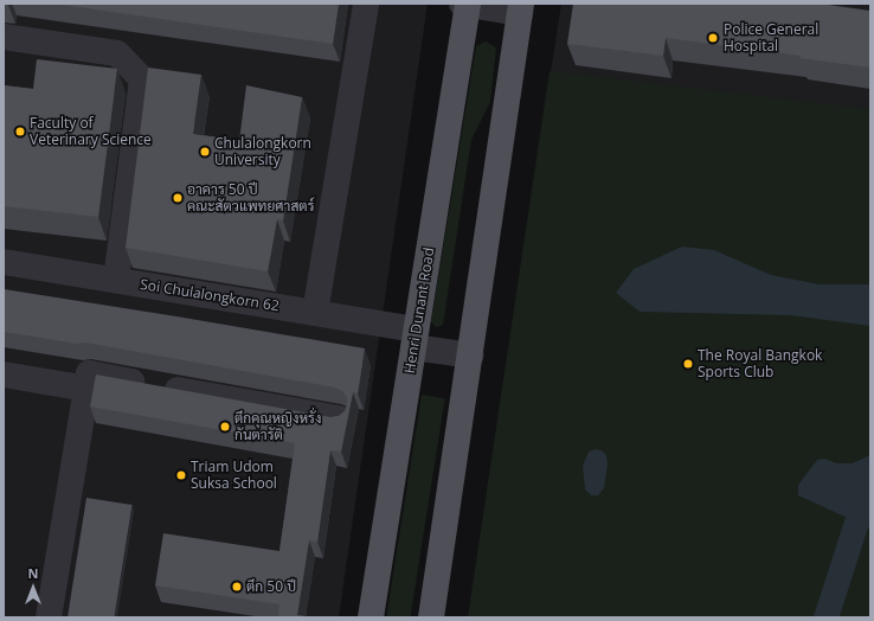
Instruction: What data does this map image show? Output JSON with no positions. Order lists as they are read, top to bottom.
{
  "streets": {
    "main road": ["Henri Dunant Road"],
    "street": ["Soi Chulalongkorn 62"]
  },
  "crossings": [
    ["Soi Chulalongkorn 62", "Henri Dunant Road"]
  ],
  "places": [
    "Police General Hospital",
    "Faculty of Veterinary Science",
    "Chulalongkorn University",
    "อาคาร 50 ปี คณะสัตวแพทยศาสตร์",
    "The Royal Bangkok Sports Club",
    "ตึกคุณหญิงหรั่ง กันตารัติ",
    "Triam Udom Suksa School",
    "ตึก 50 ปี"
  ],
  "north": "top"
}
